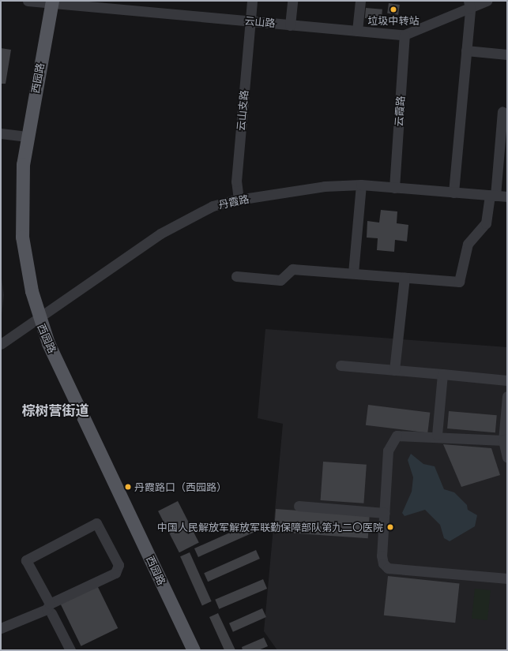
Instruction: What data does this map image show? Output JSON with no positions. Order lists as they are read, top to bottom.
{
  "streets": {
    "main road": ["西园路"],
    "street": [
      "云山路",
      "云山支路",
      "云霞路",
      "丹霞路"
    ]
  },
  "crossings": [
    ["云山路", "西园路"],
    ["云山路", "云山支路"],
    ["云山路", "云霞路"],
    ["西园路", "丹霞路"],
    ["云山支路", "丹霞路"],
    ["云霞路", "丹霞路"]
  ],
  "districts": ["棕树营街道"],
  "places": ["垃圾中转站", "丹霞路口（西园路）", "中国人民解放军解放军联勤保障部队第九二〇医院"]
}
